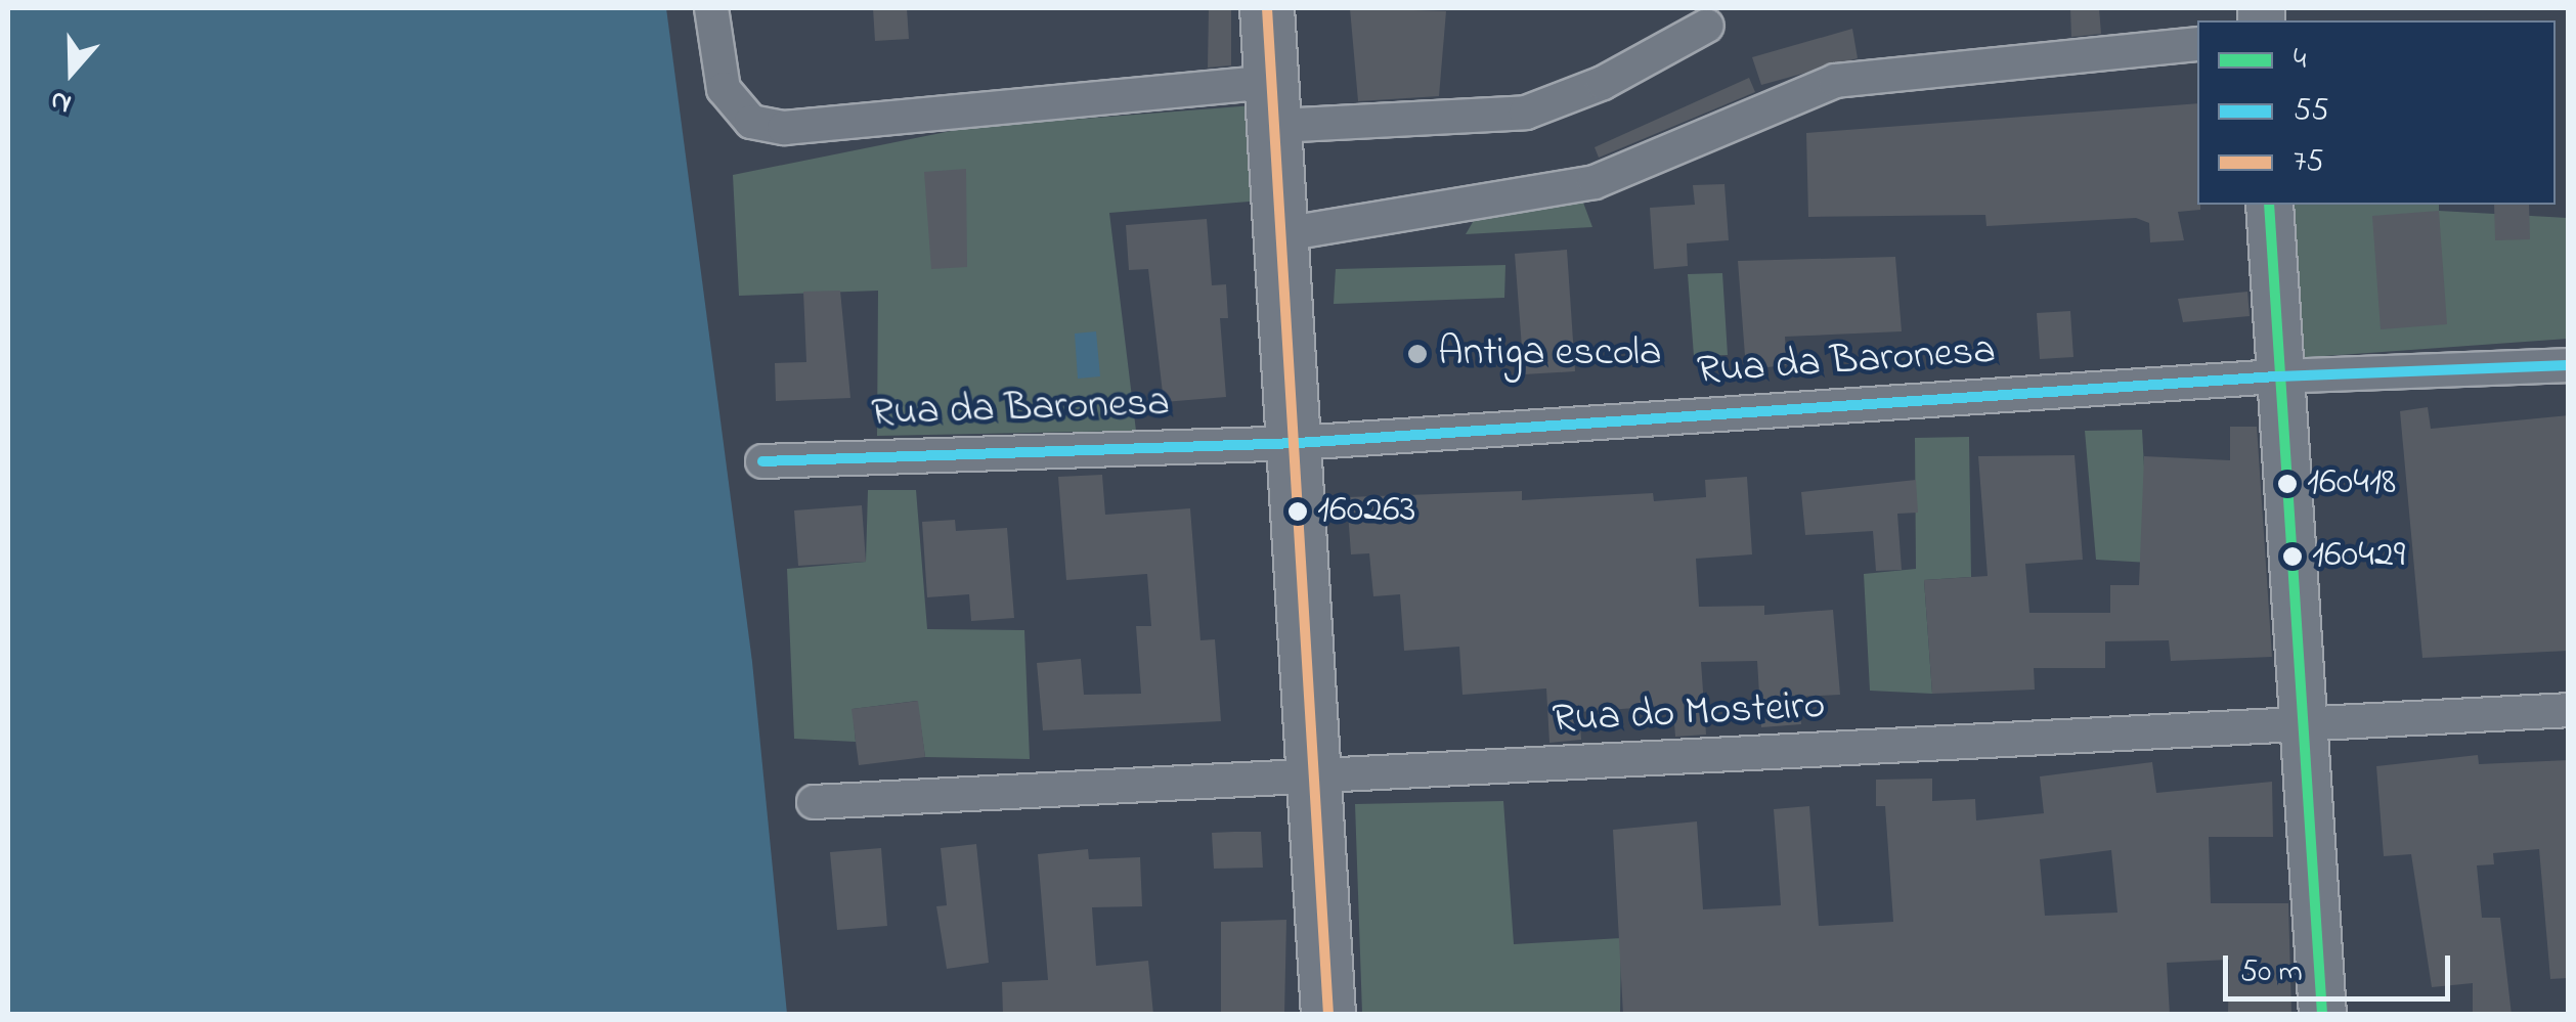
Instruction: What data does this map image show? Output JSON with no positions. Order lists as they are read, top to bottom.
{
  "streets": {
    "street": ["Rua da Baronesa", "Rua do Mosteiro"]
  },
  "places": [
    "Antiga escola",
    "160418",
    "160263",
    "160429"
  ],
  "lines": ["transit line 75", "transit line 4", "transit line 55"],
  "legend": ["4", "55", "75"],
  "scale_bar": "50 m",
  "north": "bottom"
}
